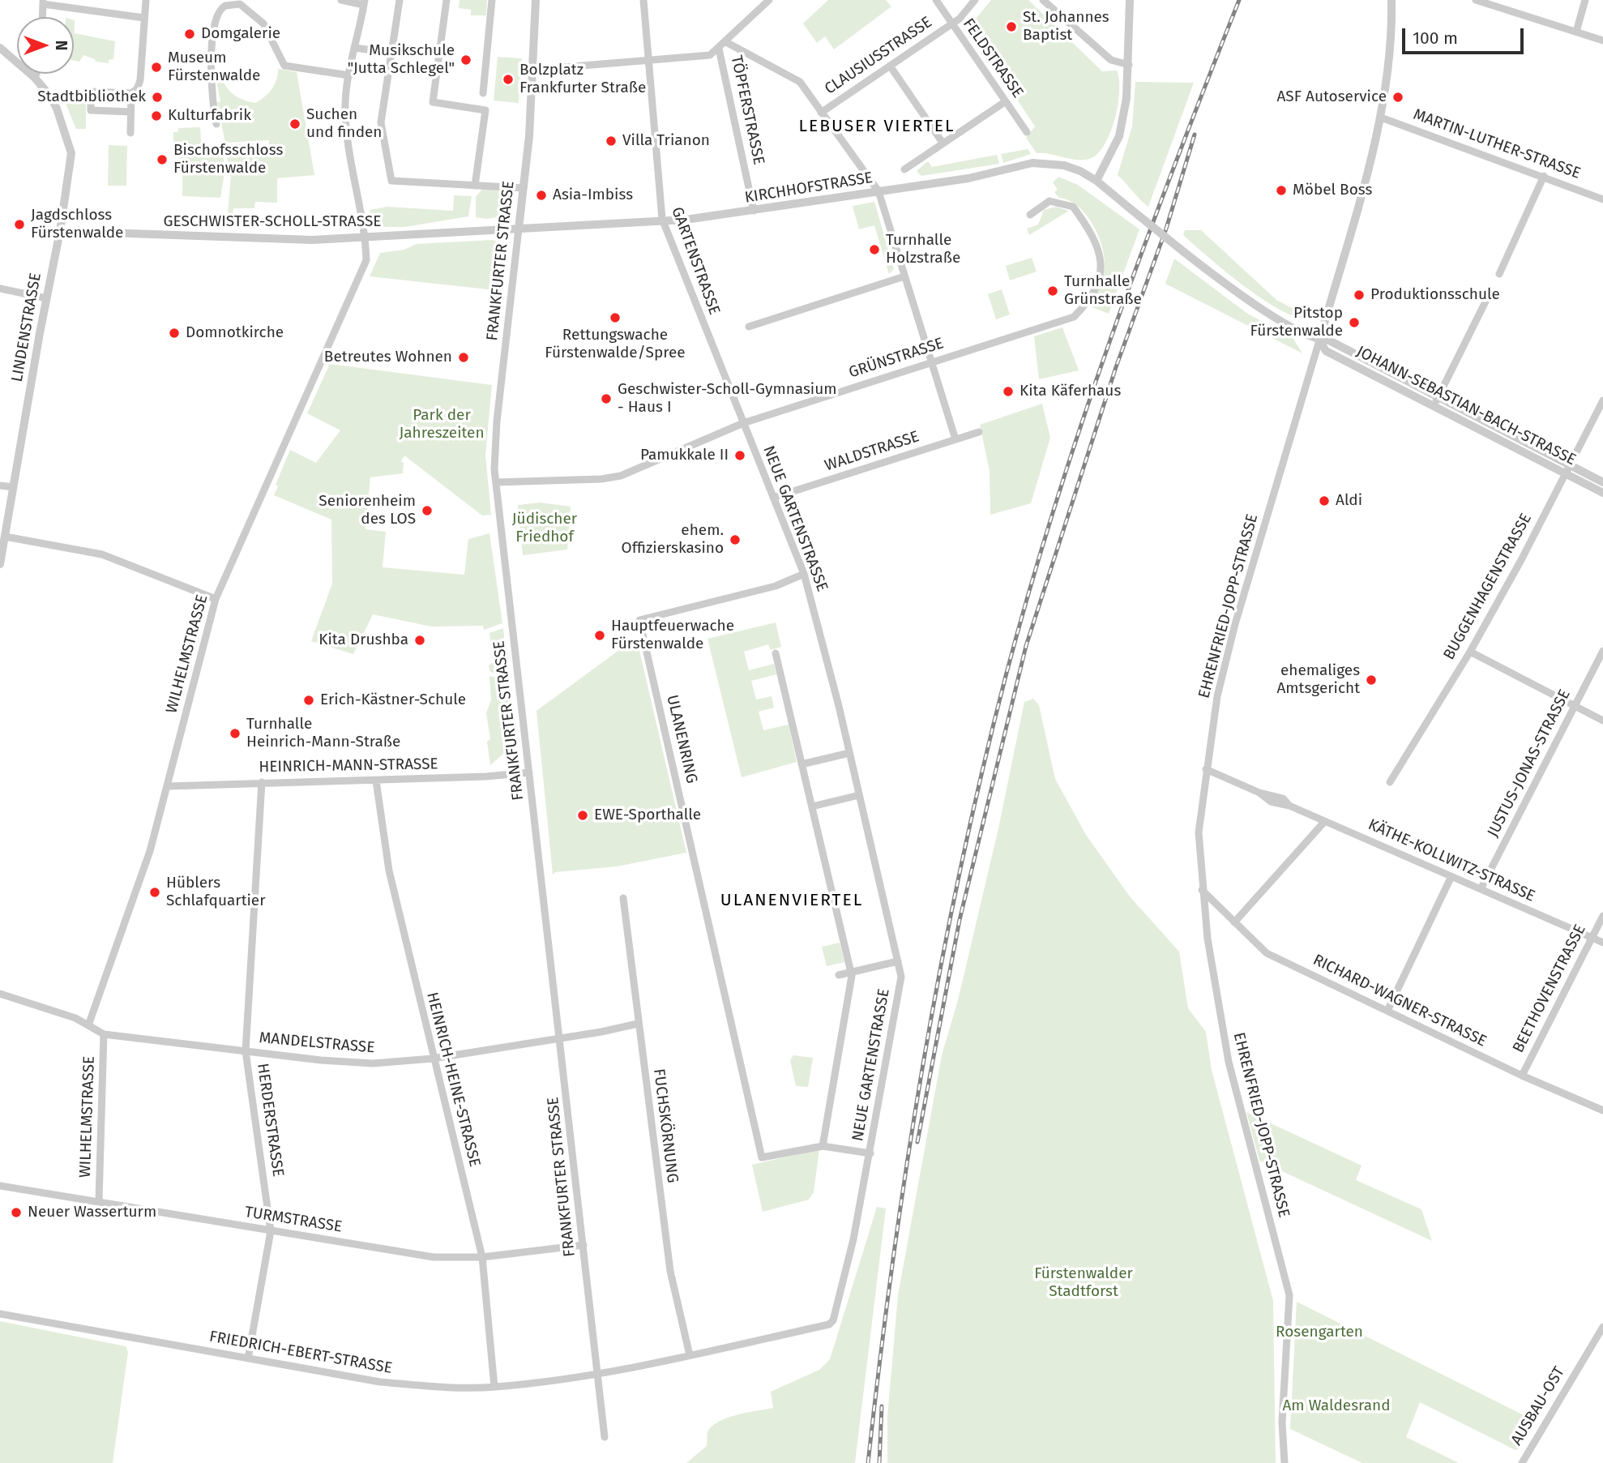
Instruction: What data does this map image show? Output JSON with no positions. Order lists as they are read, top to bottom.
{
  "streets": {
    "street": [
      "CLAUSIUSSTRASSE",
      "FELDSTRASSE",
      "TÖPFERSTRASSE",
      "MARTIN-LUTHER-STRASSE",
      "KIRCHHOFSTRASSE",
      "GESCHWISTER-SCHOLL-STRASSE",
      "FRANKFURTER STRASSE",
      "GARTENSTRASSE",
      "LINDENSTRASSE",
      "GRÜNSTRASSE",
      "JOHANN-SEBASTIAN-BACH-STRASSE",
      "WALDSTRASSE",
      "NEUE GARTENSTRASSE",
      "BUGGENHAGENSTRASSE",
      "EHRENFRIED-JOPP-STRASSE",
      "WILHELMSTRASSE",
      "ULANENRING",
      "JUSTUS-JONAS-STRASSE",
      "HEINRICH-MANN-STRASSE",
      "KÄTHE-KOLLWITZ-STRASSE",
      "BEETHOVENSTRASSE",
      "RICHARD-WAGNER-STRASSE",
      "MANDELSTRASSE",
      "HEINRICH-HEINE-STRASSE",
      "HERDERSTRASSE",
      "FUCHSKÖRNUNG",
      "TURMSTRASSE",
      "FRIEDRICH-EBERT-STRASSE",
      "AUSBAU-OST"
    ]
  },
  "crossings": [
    ["CLAUSIUSSTRASSE", "FELDSTRASSE"],
    ["TÖPFERSTRASSE", "KIRCHHOFSTRASSE"],
    ["MARTIN-LUTHER-STRASSE", "EHRENFRIED-JOPP-STRASSE"],
    ["KIRCHHOFSTRASSE", "GESCHWISTER-SCHOLL-STRASSE"],
    ["KIRCHHOFSTRASSE", "FRANKFURTER STRASSE"],
    ["KIRCHHOFSTRASSE", "GARTENSTRASSE"],
    ["KIRCHHOFSTRASSE", "JOHANN-SEBASTIAN-BACH-STRASSE"],
    ["GESCHWISTER-SCHOLL-STRASSE", "FRANKFURTER STRASSE"],
    ["GESCHWISTER-SCHOLL-STRASSE", "LINDENSTRASSE"],
    ["GESCHWISTER-SCHOLL-STRASSE", "WILHELMSTRASSE"],
    ["FRANKFURTER STRASSE", "GRÜNSTRASSE"],
    ["FRANKFURTER STRASSE", "NEUE GARTENSTRASSE"],
    ["FRANKFURTER STRASSE", "HEINRICH-MANN-STRASSE"],
    ["FRANKFURTER STRASSE", "MANDELSTRASSE"],
    ["FRANKFURTER STRASSE", "TURMSTRASSE"],
    ["FRANKFURTER STRASSE", "FRIEDRICH-EBERT-STRASSE"],
    ["GARTENSTRASSE", "GRÜNSTRASSE"],
    ["GARTENSTRASSE", "NEUE GARTENSTRASSE"],
    ["GRÜNSTRASSE", "NEUE GARTENSTRASSE"],
    ["JOHANN-SEBASTIAN-BACH-STRASSE", "BUGGENHAGENSTRASSE"],
    ["JOHANN-SEBASTIAN-BACH-STRASSE", "EHRENFRIED-JOPP-STRASSE"],
    ["WALDSTRASSE", "NEUE GARTENSTRASSE"],
    ["NEUE GARTENSTRASSE", "ULANENRING"],
    ["NEUE GARTENSTRASSE", "FUCHSKÖRNUNG"],
    ["NEUE GARTENSTRASSE", "FRIEDRICH-EBERT-STRASSE"],
    ["EHRENFRIED-JOPP-STRASSE", "KÄTHE-KOLLWITZ-STRASSE"],
    ["EHRENFRIED-JOPP-STRASSE", "RICHARD-WAGNER-STRASSE"],
    ["WILHELMSTRASSE", "HEINRICH-MANN-STRASSE"],
    ["WILHELMSTRASSE", "MANDELSTRASSE"],
    ["WILHELMSTRASSE", "TURMSTRASSE"],
    ["JUSTUS-JONAS-STRASSE", "KÄTHE-KOLLWITZ-STRASSE"],
    ["HEINRICH-MANN-STRASSE", "HEINRICH-HEINE-STRASSE"],
    ["HEINRICH-MANN-STRASSE", "HERDERSTRASSE"],
    ["KÄTHE-KOLLWITZ-STRASSE", "BEETHOVENSTRASSE"],
    ["BEETHOVENSTRASSE", "RICHARD-WAGNER-STRASSE"],
    ["MANDELSTRASSE", "HEINRICH-HEINE-STRASSE"],
    ["MANDELSTRASSE", "HERDERSTRASSE"],
    ["MANDELSTRASSE", "FUCHSKÖRNUNG"],
    ["HEINRICH-HEINE-STRASSE", "TURMSTRASSE"],
    ["HEINRICH-HEINE-STRASSE", "FRIEDRICH-EBERT-STRASSE"],
    ["HERDERSTRASSE", "TURMSTRASSE"],
    ["HERDERSTRASSE", "FRIEDRICH-EBERT-STRASSE"]
  ],
  "districts": ["LEBUSER VIERTEL", "ULANENVIERTEL"],
  "parks": [
    "Park der Jahreszeiten",
    "Jüdischer Friedhof",
    "Fürstenwalder Stadtforst",
    "Rosengarten",
    "Am Waldesrand"
  ],
  "places": [
    "St. Johannes Baptist",
    "Domgalerie",
    "Musikschule \"Jutta Schlegel\"",
    "Museum Fürstenwalde",
    "Bolzplatz Frankfurter Straße",
    "Stadtbibliothek",
    "ASF Autoservice",
    "Kulturfabrik",
    "Suchen und finden",
    "Villa Trianon",
    "Bischofsschloss Fürstenwalde",
    "Möbel Boss",
    "Asia-Imbiss",
    "Jagdschloss Fürstenwalde",
    "Turnhalle Holzstraße",
    "Turnhalle Grünstraße",
    "Produktionsschule",
    "Rettungswache Fürstenwalde/Spree",
    "Pitstop Fürstenwalde",
    "Domnotkirche",
    "Betreutes Wohnen",
    "Kita Käferhaus",
    "Geschwister-Scholl-Gymnasium - Haus I",
    "Pamukkale II",
    "Aldi",
    "Seniorenheim des LOS",
    "ehem. Offizierskasino",
    "Hauptfeuerwache Fürstenwalde",
    "Kita Drushba",
    "ehemaliges Amtsgericht",
    "Erich-Kästner-Schule",
    "Turnhalle Heinrich-Mann-Straße",
    "EWE-Sporthalle",
    "Hüblers Schlafquartier",
    "Neuer Wasserturm"
  ],
  "scale_bar": "100 m",
  "north": "right"
}
